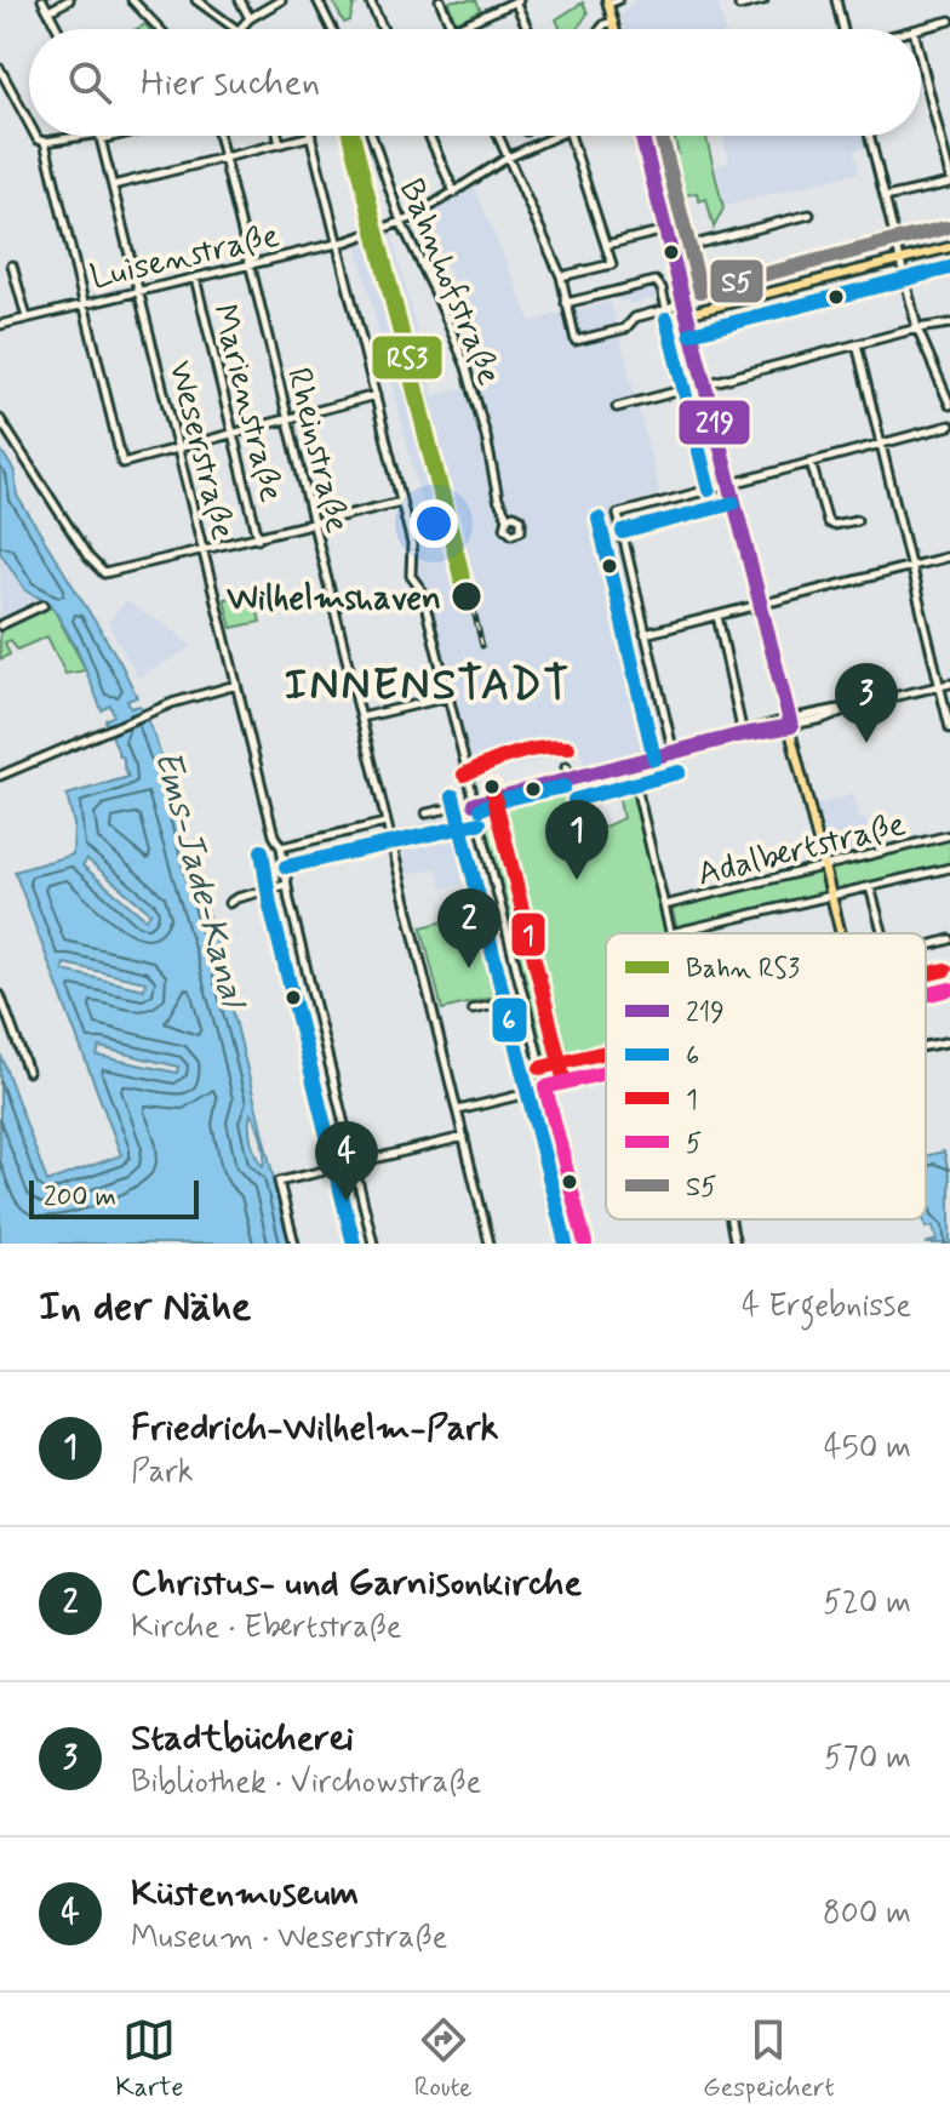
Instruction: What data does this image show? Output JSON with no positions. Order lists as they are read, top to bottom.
{
  "streets": {
    "street": [
      "Luisenstraße",
      "Bahnhofstraße",
      "Marienstraße",
      "Weserstraße",
      "Rheinstraße",
      "Adalbertstraße"
    ]
  },
  "crossings": [
    ["Luisenstraße", "Bahnhofstraße"],
    ["Luisenstraße", "Marienstraße"],
    ["Luisenstraße", "Weserstraße"],
    ["Luisenstraße", "Rheinstraße"]
  ],
  "districts": ["INNENSTADT"],
  "water": ["Ems-Jade-Kanal"],
  "places": ["Wilhelmshaven"],
  "lines": [
    "rail line RS3",
    "transit line 219",
    "transit line S5",
    "transit line 6",
    "transit line 1",
    "transit line 5"
  ],
  "legend": [
    "Bahn RS3",
    "219",
    "6",
    "1",
    "5",
    "S5"
  ],
  "scale_bar": "200 m",
  "page": {
    "search": "Hier suchen",
    "pins": [
      "3",
      "1",
      "2",
      "4"
    ],
    "scale": "200 m",
    "heading": ["In der Nähe", "4 Ergebnisse"],
    "list": [
      {
        "mark": "1",
        "name": "Friedrich-Wilhelm-Park",
        "note": "Park",
        "value": "450 m"
      },
      {
        "mark": "2",
        "name": "Christus- und Garnisonkirche",
        "note": "Kirche · Ebertstraße",
        "value": "520 m"
      },
      {
        "mark": "3",
        "name": "Stadtbücherei",
        "note": "Bibliothek · Virchowstraße",
        "value": "570 m"
      },
      {
        "mark": "4",
        "name": "Küstenmuseum",
        "note": "Museum · Weserstraße",
        "value": "800 m"
      }
    ],
    "nav": ["Karte", "Route", "Gespeichert"]
  }
}
